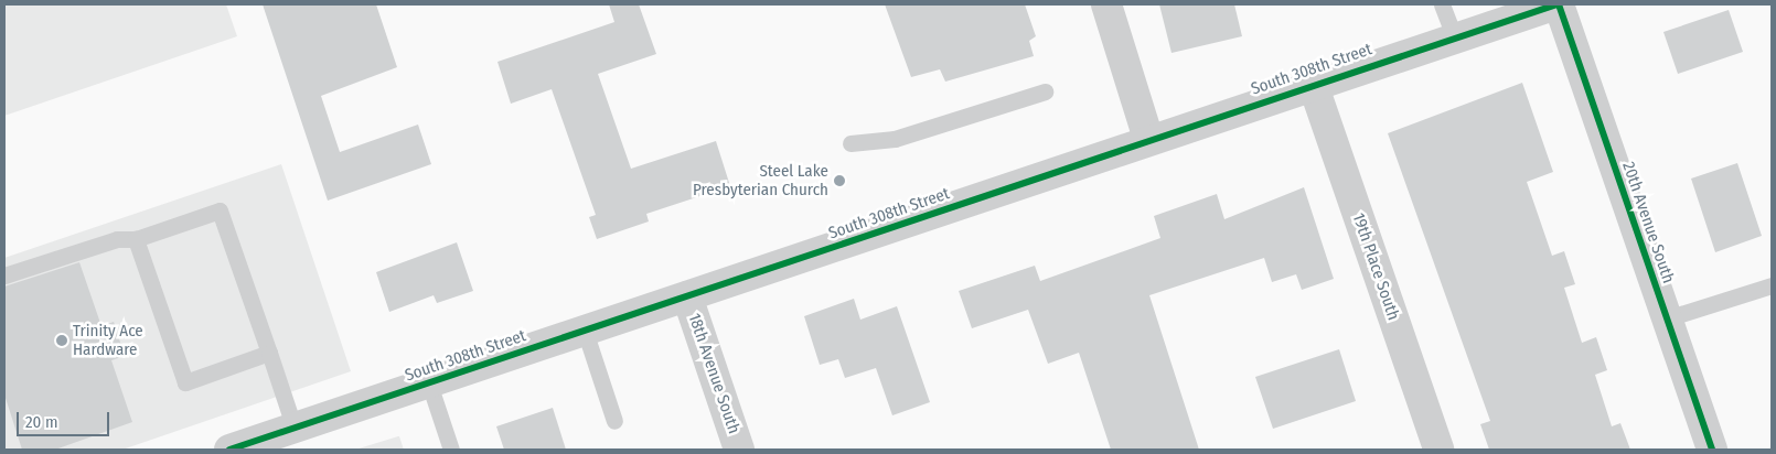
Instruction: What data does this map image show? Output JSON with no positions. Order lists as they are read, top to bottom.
{
  "streets": {
    "street": [
      "South 308th Street",
      "20th Avenue South",
      "19th Place South",
      "18th Avenue South"
    ]
  },
  "crossings": [
    ["South 308th Street", "20th Avenue South"],
    ["South 308th Street", "19th Place South"],
    ["South 308th Street", "18th Avenue South"]
  ],
  "places": ["Steel Lake Presbyterian Church", "Trinity Ace Hardware"],
  "scale_bar": "20 m"
}
